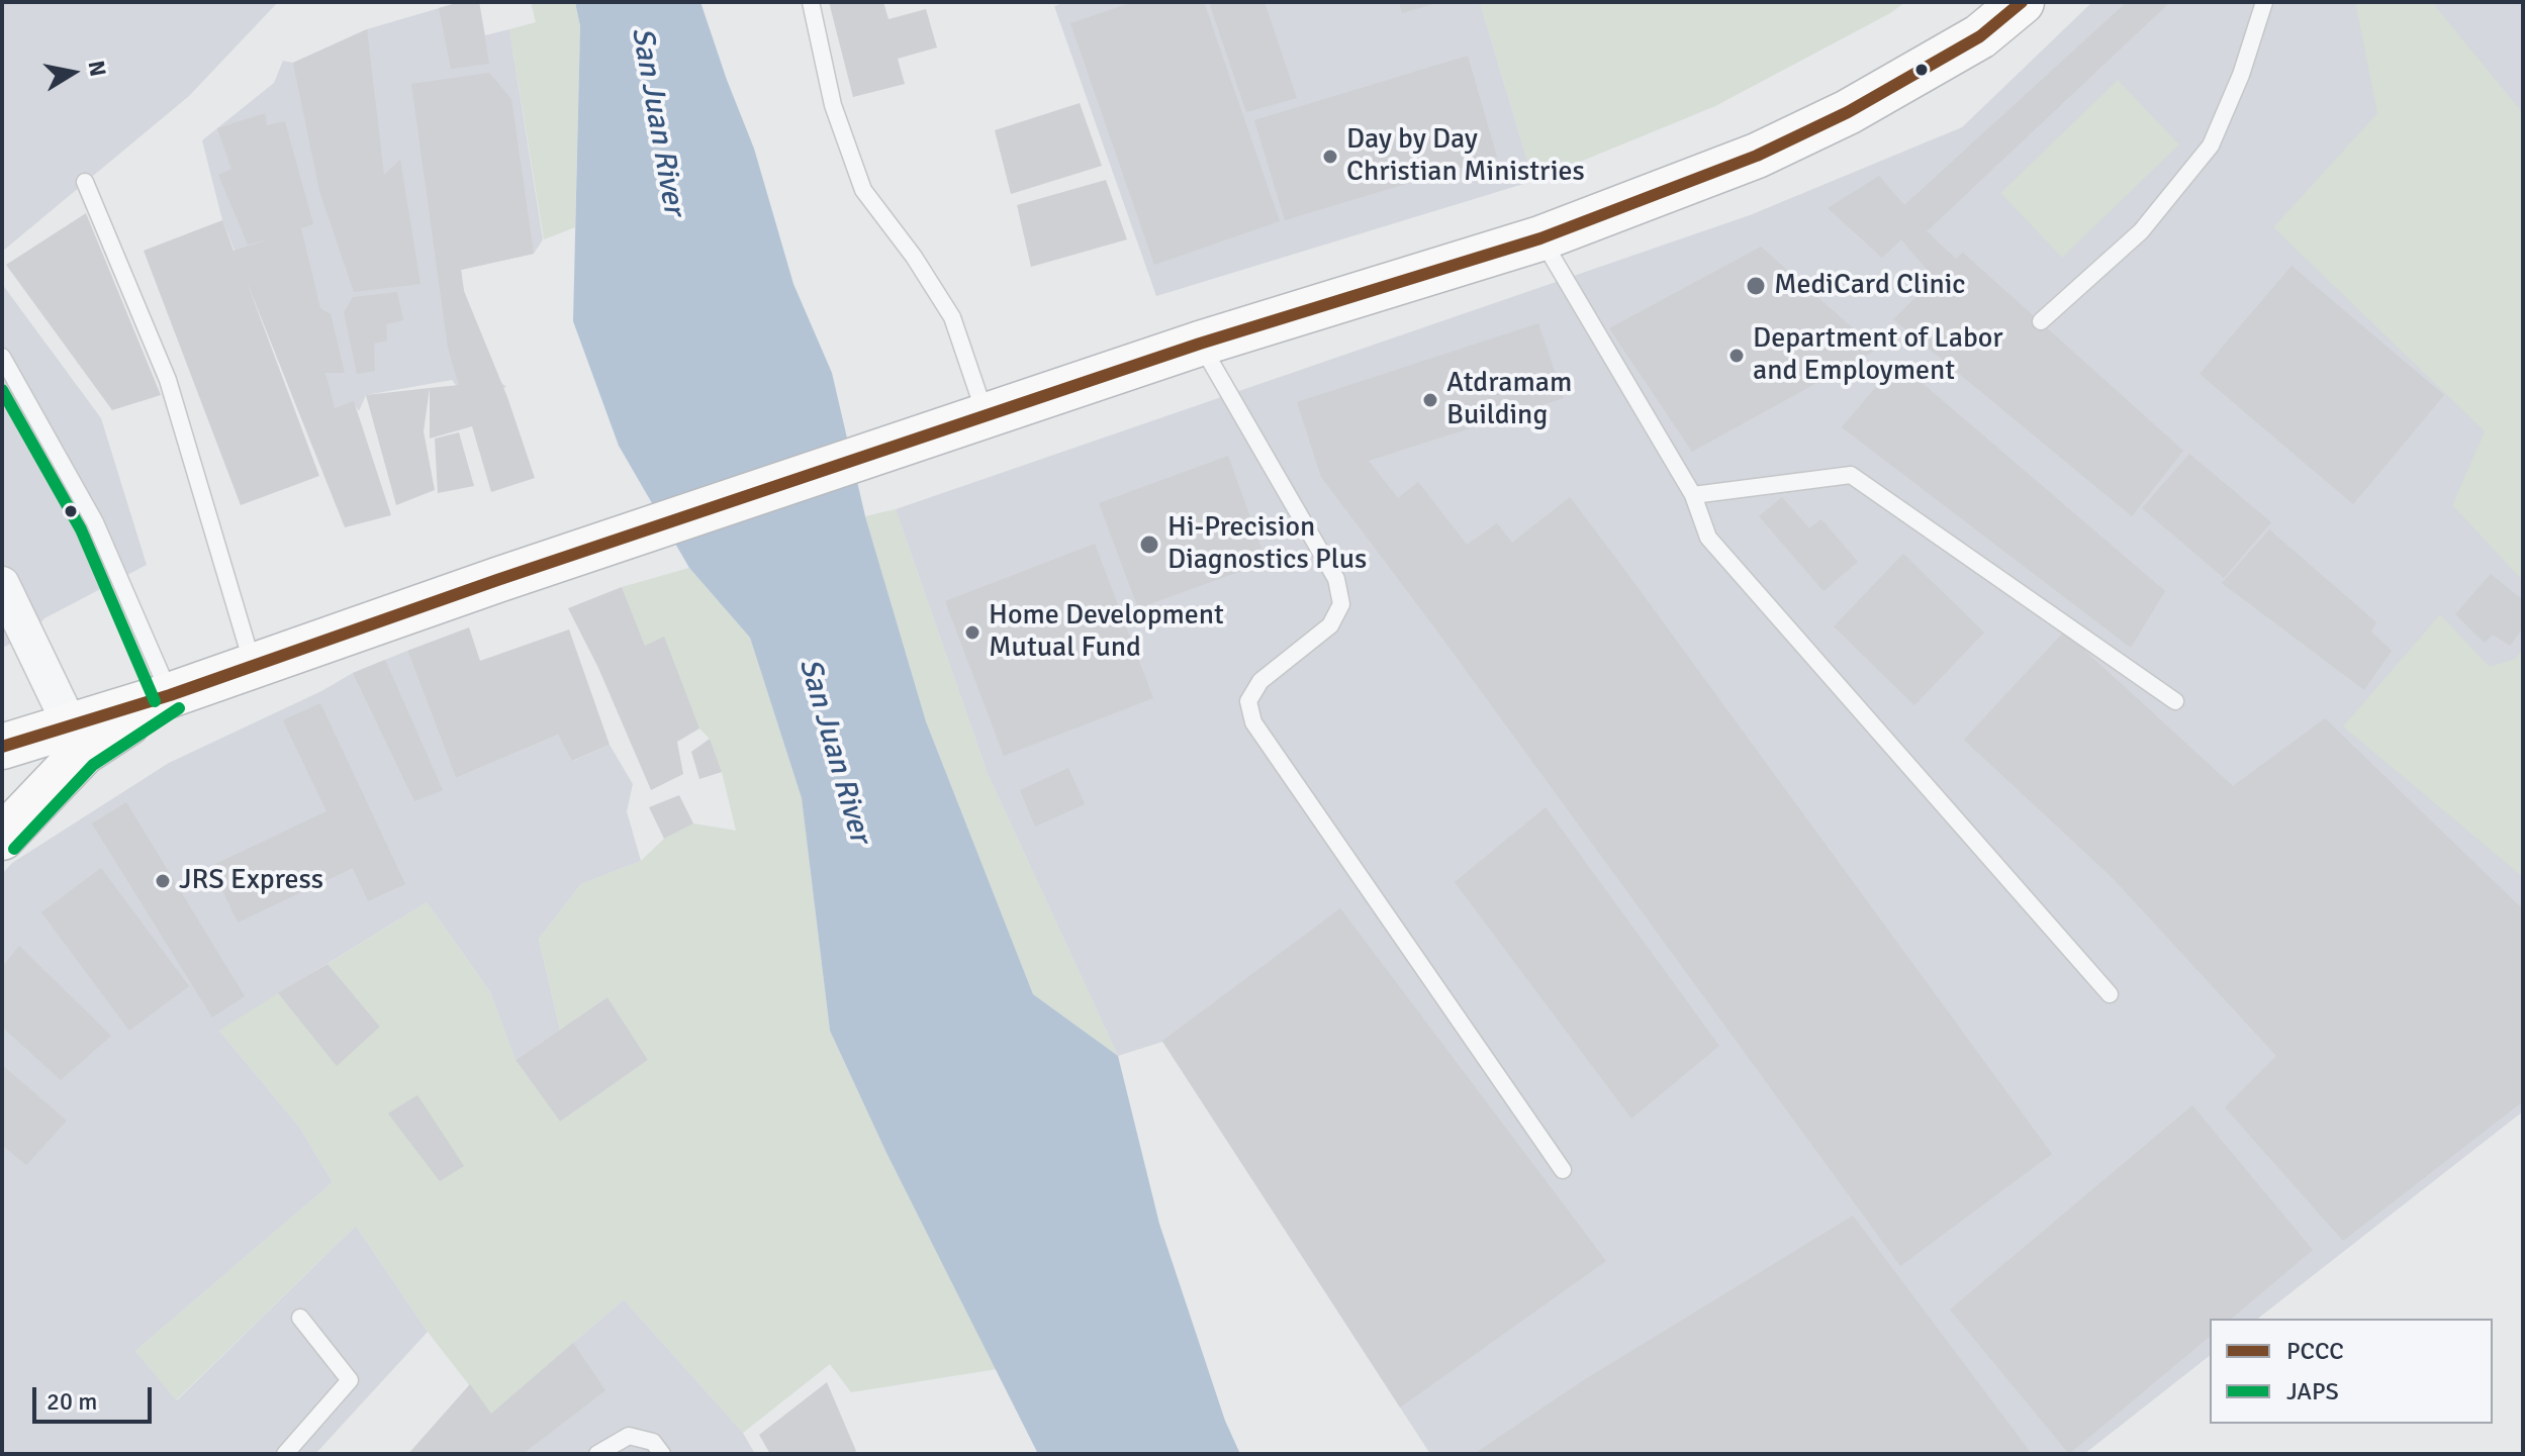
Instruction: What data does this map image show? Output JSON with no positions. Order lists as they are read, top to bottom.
{
  "water": ["San Juan River"],
  "places": [
    "Day by Day Christian Ministries",
    "MediCard Clinic",
    "Department of Labor and Employment",
    "Atdramam Building",
    "Hi-Precision Diagnostics Plus",
    "Home Development Mutual Fund",
    "JRS Express"
  ],
  "lines": ["transit line PCCC", "transit line JAPS"],
  "legend": ["PCCC", "JAPS"],
  "scale_bar": "20 m",
  "north": "right"
}
